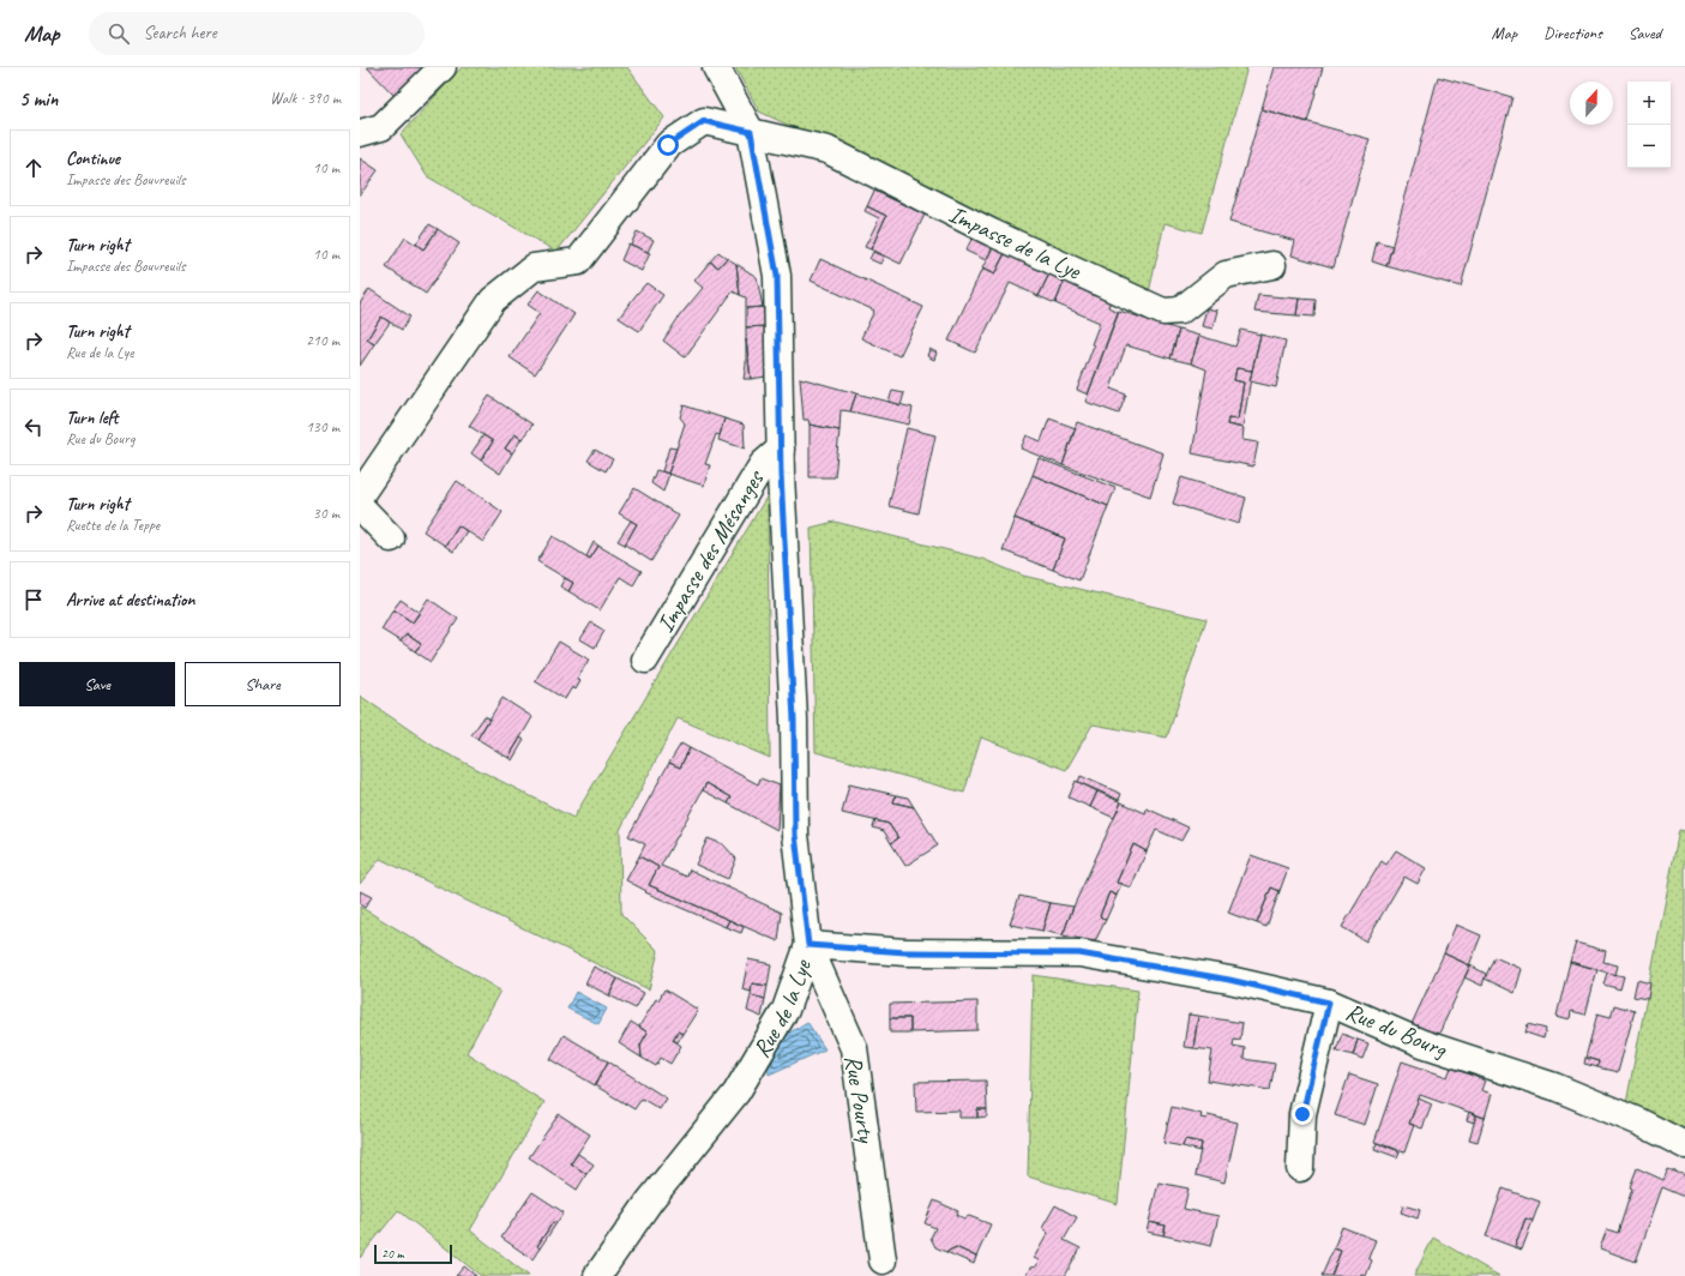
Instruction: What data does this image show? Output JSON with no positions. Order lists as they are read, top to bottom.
{
  "streets": {
    "street": [
      "Impasse de la Lye",
      "Impasse des Mésanges",
      "Rue de la Lye",
      "Rue du Bourg",
      "Rue Pourty"
    ]
  },
  "crossings": [
    ["Impasse de la Lye", "Rue de la Lye"],
    ["Impasse des Mésanges", "Rue de la Lye"],
    ["Rue de la Lye", "Rue du Bourg"],
    ["Rue de la Lye", "Rue Pourty"],
    ["Rue du Bourg", "Rue Pourty"]
  ],
  "scale_bar": "20 m",
  "north": "top",
  "page": {
    "header": "Map",
    "search": "Search here",
    "nav": ["Map", "Directions", "Saved"],
    "heading": ["5 min", "Walk · 390 m"],
    "map_buttons": ["+", "−"],
    "list": [
      ["Continue", "Impasse des Bouvreuils", "10 m"],
      ["Turn right", "Impasse des Bouvreuils", "10 m"],
      ["Turn right", "Rue de la Lye", "210 m"],
      ["Turn left", "Rue du Bourg", "130 m"],
      ["Turn right", "Ruette de la Teppe", "30 m"],
      "Arrive at destination"
    ],
    "buttons": ["Save", "Share"],
    "scale": "20 m"
  }
}
